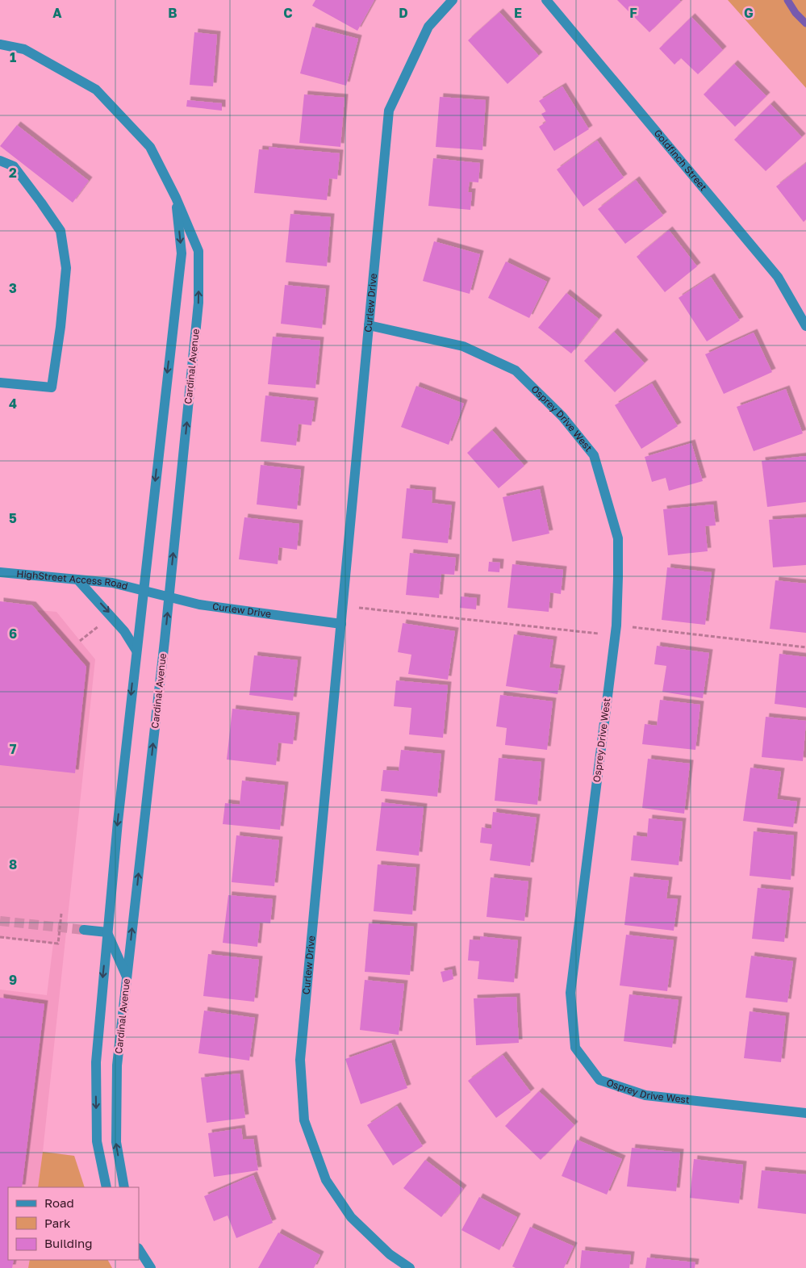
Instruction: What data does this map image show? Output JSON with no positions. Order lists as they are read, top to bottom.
{
  "streets": {
    "street": [
      "Goldfinch Street",
      "Curlew Drive",
      "Cardinal Avenue",
      "Osprey Drive West",
      "HighStreet Access Road"
    ]
  },
  "crossings": [
    ["Curlew Drive", "Cardinal Avenue"],
    ["Curlew Drive", "Osprey Drive West"],
    ["Curlew Drive", "HighStreet Access Road"],
    ["Cardinal Avenue", "HighStreet Access Road"]
  ],
  "legend": ["Road", "Park", "Building"],
  "grid": {
    "columns": [
      "A",
      "B",
      "C",
      "D",
      "E",
      "F",
      "G"
    ],
    "rows": [
      "1",
      "2",
      "3",
      "4",
      "5",
      "6",
      "7",
      "8",
      "9"
    ]
  }
}
